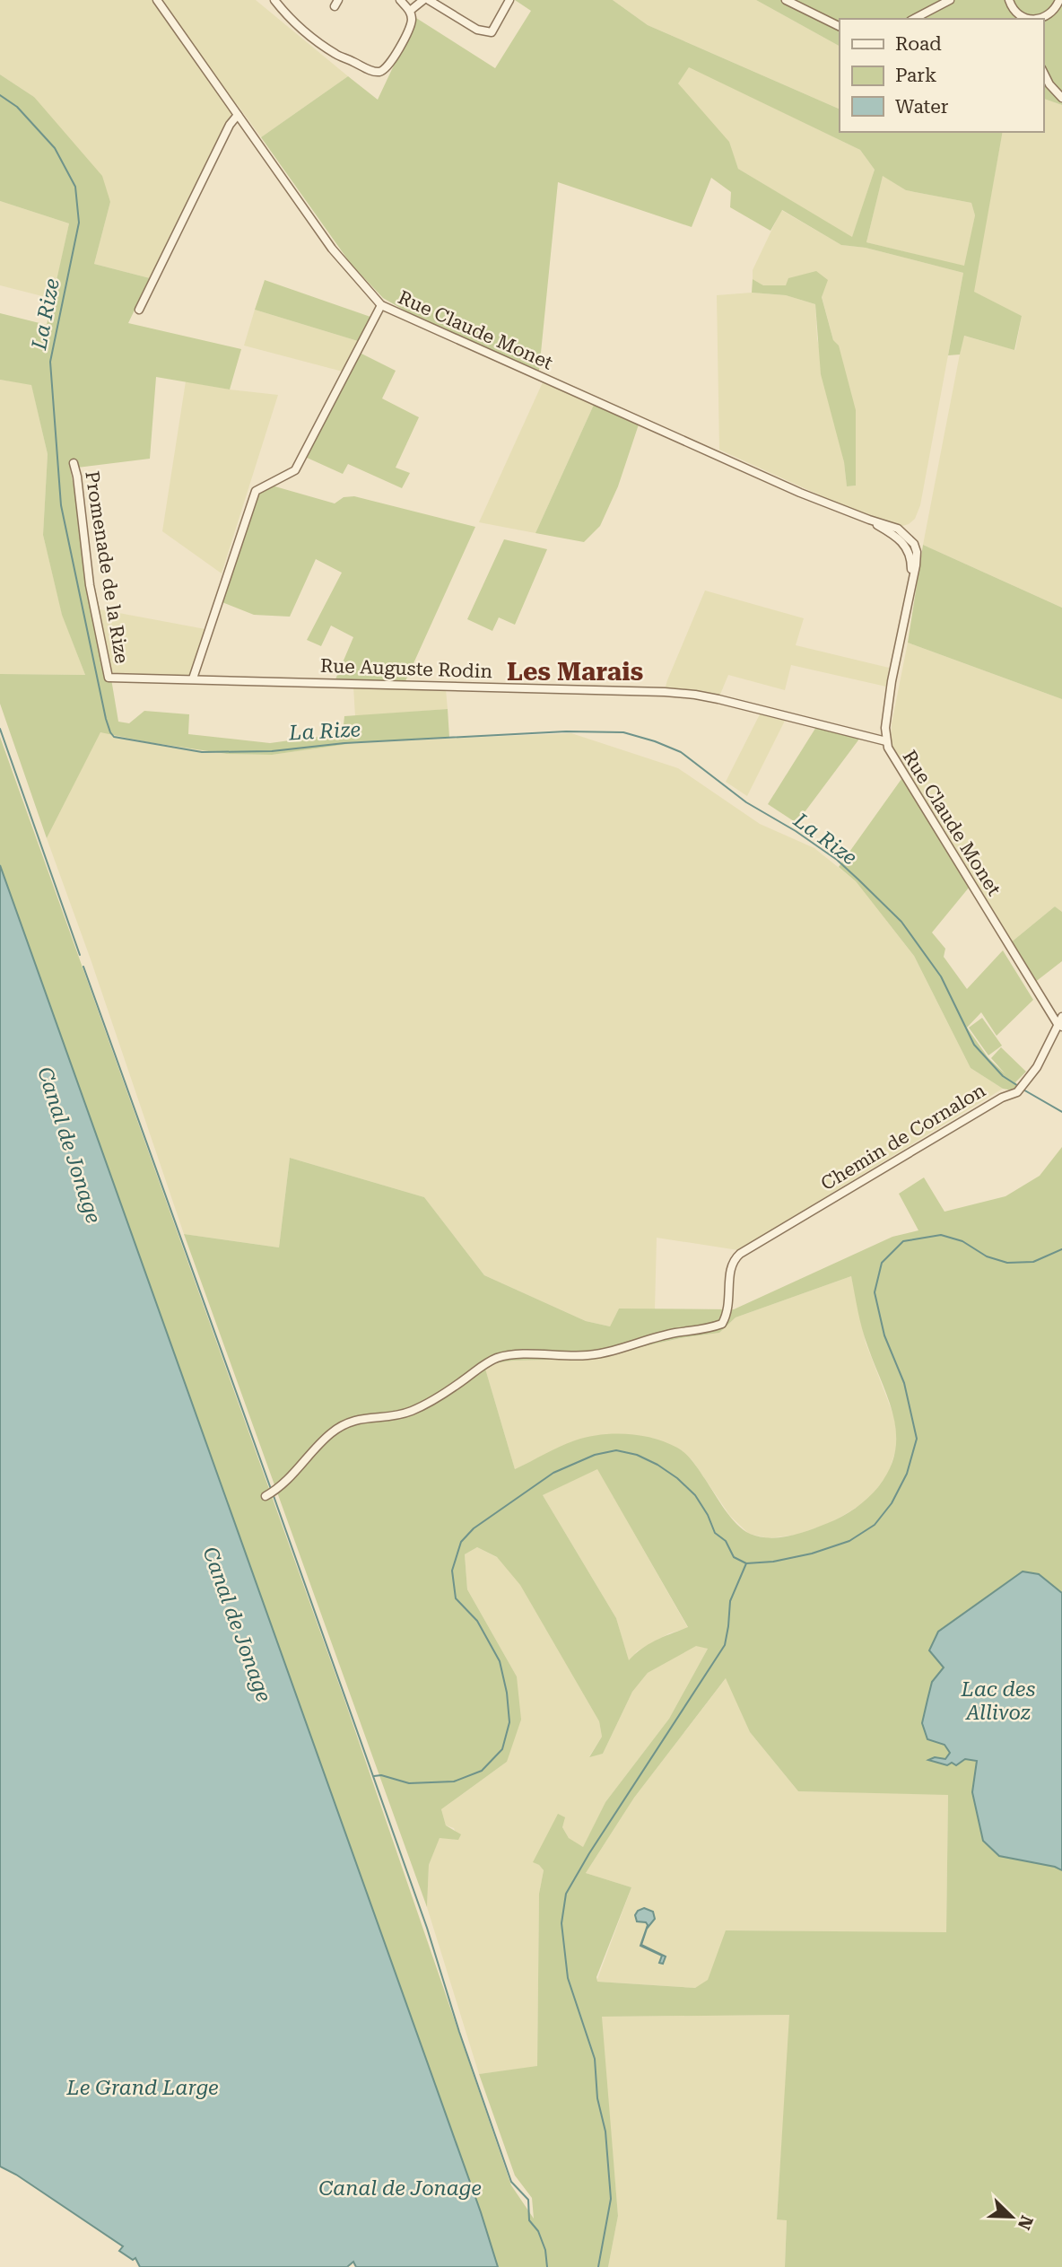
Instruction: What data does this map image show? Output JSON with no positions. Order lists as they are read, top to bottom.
{
  "streets": {
    "street": [
      "Rue Claude Monet",
      "Promenade de la Rize",
      "Rue Auguste Rodin",
      "Chemin de Cornalon"
    ]
  },
  "crossings": [
    ["Rue Claude Monet", "Rue Auguste Rodin"],
    ["Rue Claude Monet", "Chemin de Cornalon"],
    ["Promenade de la Rize", "Rue Auguste Rodin"]
  ],
  "districts": ["Les Marais"],
  "water": [
    "La Rize",
    "Canal de Jonage",
    "Lac des Allivoz",
    "Le Grand Large"
  ],
  "legend": ["Road", "Park", "Water"],
  "north": "bottom right"
}
